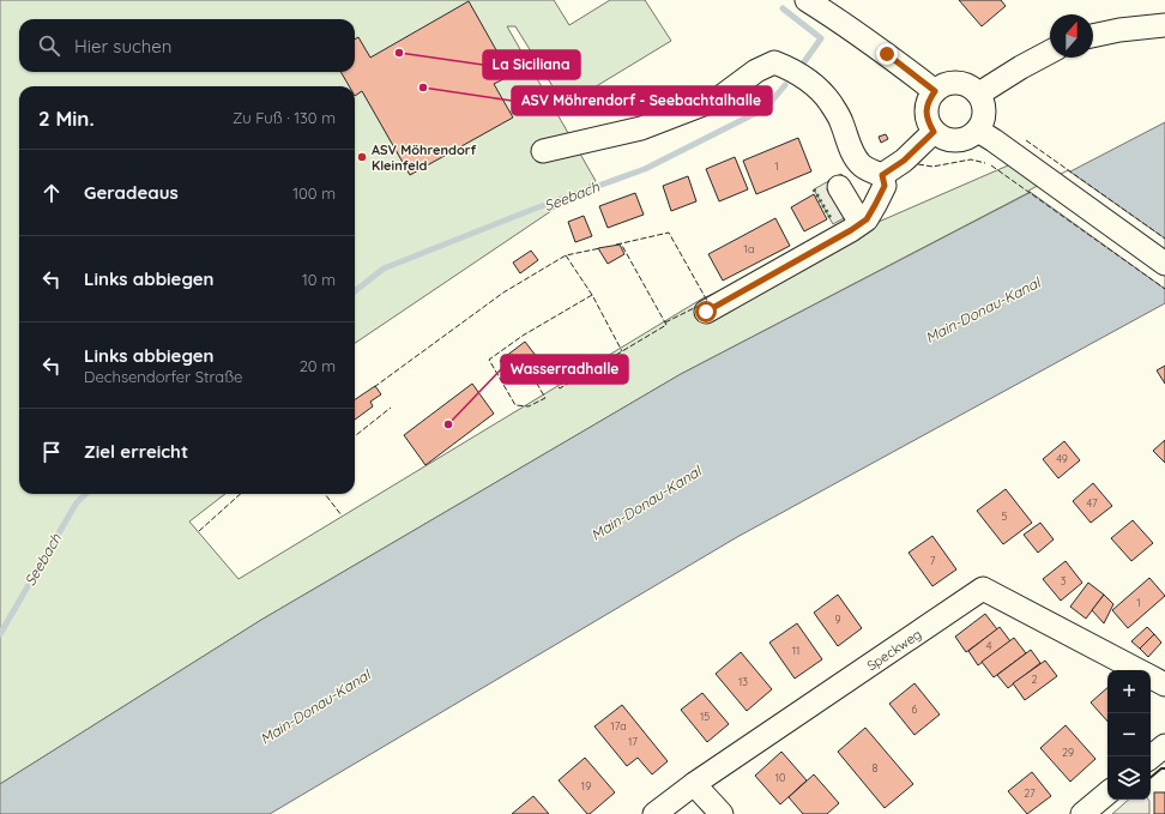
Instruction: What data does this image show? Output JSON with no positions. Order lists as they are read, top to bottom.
{
  "streets": {
    "street": ["Speckweg"]
  },
  "water": ["Seebach", "Main-Donau-Kanal"],
  "places": [
    "La Siciliana",
    "ASV Möhrendorf - Seebachtalhalle",
    "ASV Möhrendorf Kleinfeld",
    "Wasserradhalle"
  ],
  "house_numbers": [
    "1",
    "1a",
    "49",
    "47",
    "5",
    "7",
    "3",
    "1",
    "9",
    "4",
    "11",
    "2",
    "13",
    "6",
    "15",
    "17a",
    "17",
    "29",
    "8",
    "10",
    "19",
    "27"
  ],
  "north": "top",
  "page": {
    "search": "Hier suchen",
    "heading": ["2 Min.", "Zu Fuß · 130 m"],
    "list": [
      ["Geradeaus", "100 m"],
      ["Links abbiegen", "10 m"],
      ["Links abbiegen", "Dechsendorfer Straße", "20 m"],
      "Ziel erreicht"
    ],
    "map_buttons": ["+", "−"]
  }
}
